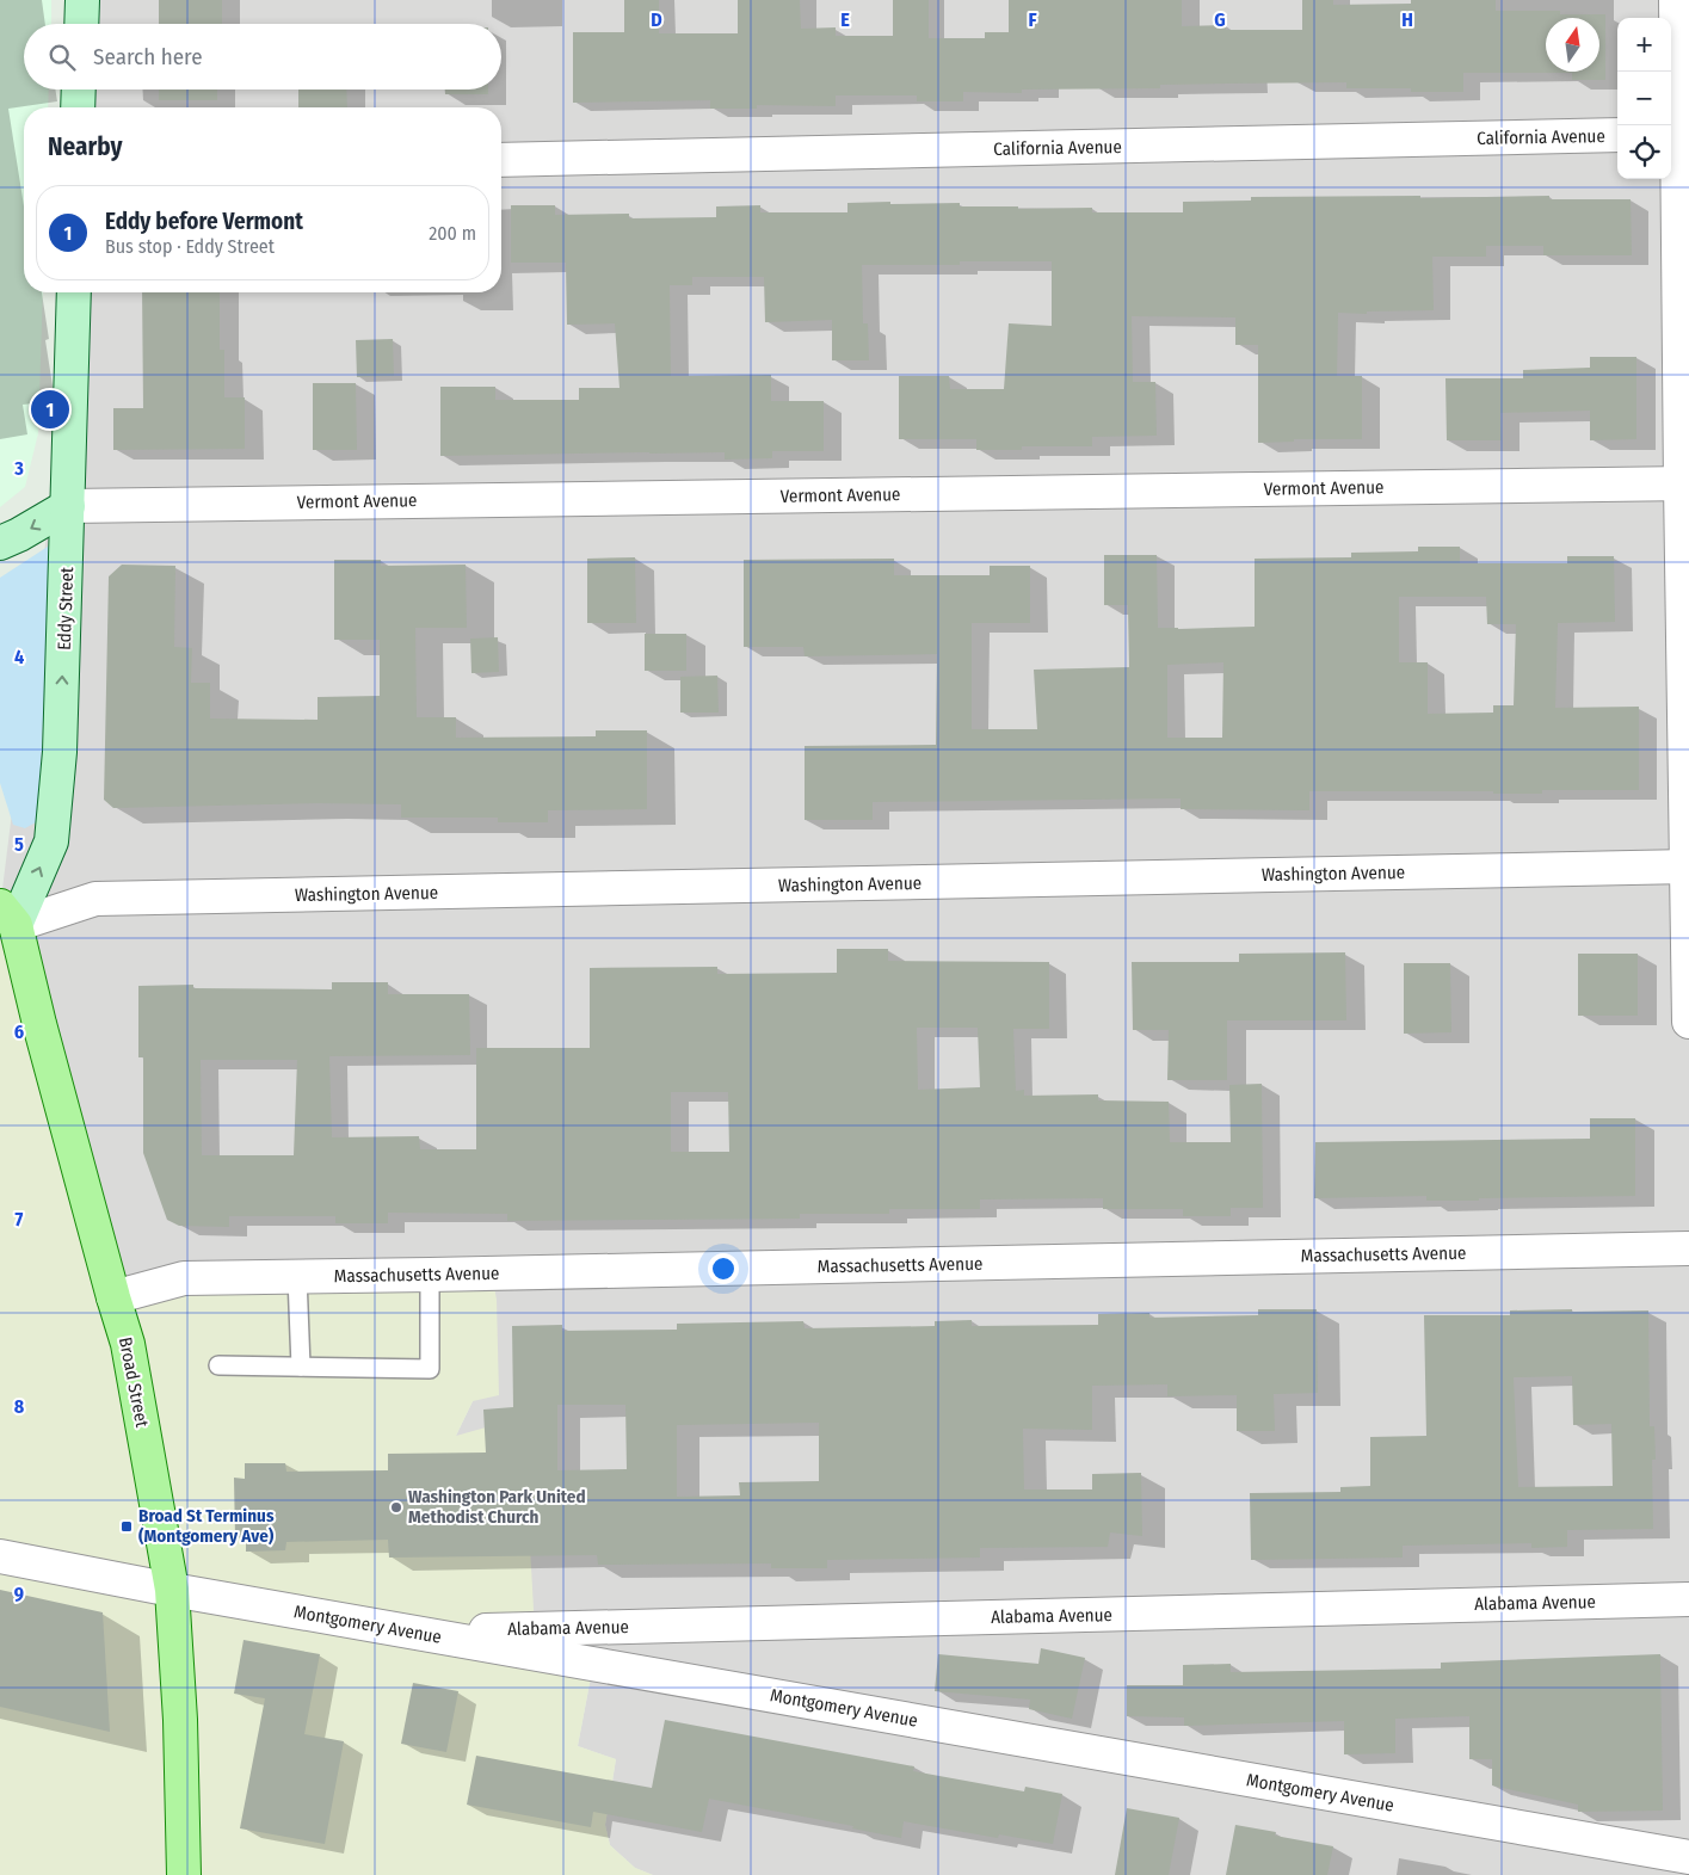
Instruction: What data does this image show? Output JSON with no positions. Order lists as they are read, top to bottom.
{
  "streets": {
    "main road": ["Vermont Avenue", "Eddy Street", "Broad Street"],
    "street": [
      "California Avenue",
      "Washington Avenue",
      "Massachusetts Avenue",
      "Alabama Avenue",
      "Montgomery Avenue"
    ]
  },
  "crossings": [
    ["Vermont Avenue", "Eddy Street"],
    ["Eddy Street", "Washington Avenue"],
    ["Eddy Street", "Broad Street"],
    ["Washington Avenue", "Broad Street"],
    ["Massachusetts Avenue", "Broad Street"],
    ["Broad Street", "Montgomery Avenue"],
    ["Alabama Avenue", "Montgomery Avenue"]
  ],
  "one_way": ["Eddy Street"],
  "places": {
    "other": ["Washington Park United Methodist Church"],
    "transit": ["Broad St Terminus (Montgomery Ave)"]
  },
  "north": "top",
  "page": {
    "map_buttons": ["+", "−"],
    "search": "Search here",
    "heading": "Nearby",
    "list": [
      {
        "mark": "1",
        "name": "Eddy before Vermont",
        "note": "Bus stop · Eddy Street",
        "value": "200 m"
      }
    ],
    "pins": "1"
  },
  "grid": {
    "columns": [
      "D",
      "E",
      "F",
      "G",
      "H"
    ],
    "rows": [
      "3",
      "4",
      "5",
      "6",
      "7",
      "8",
      "9"
    ]
  }
}
